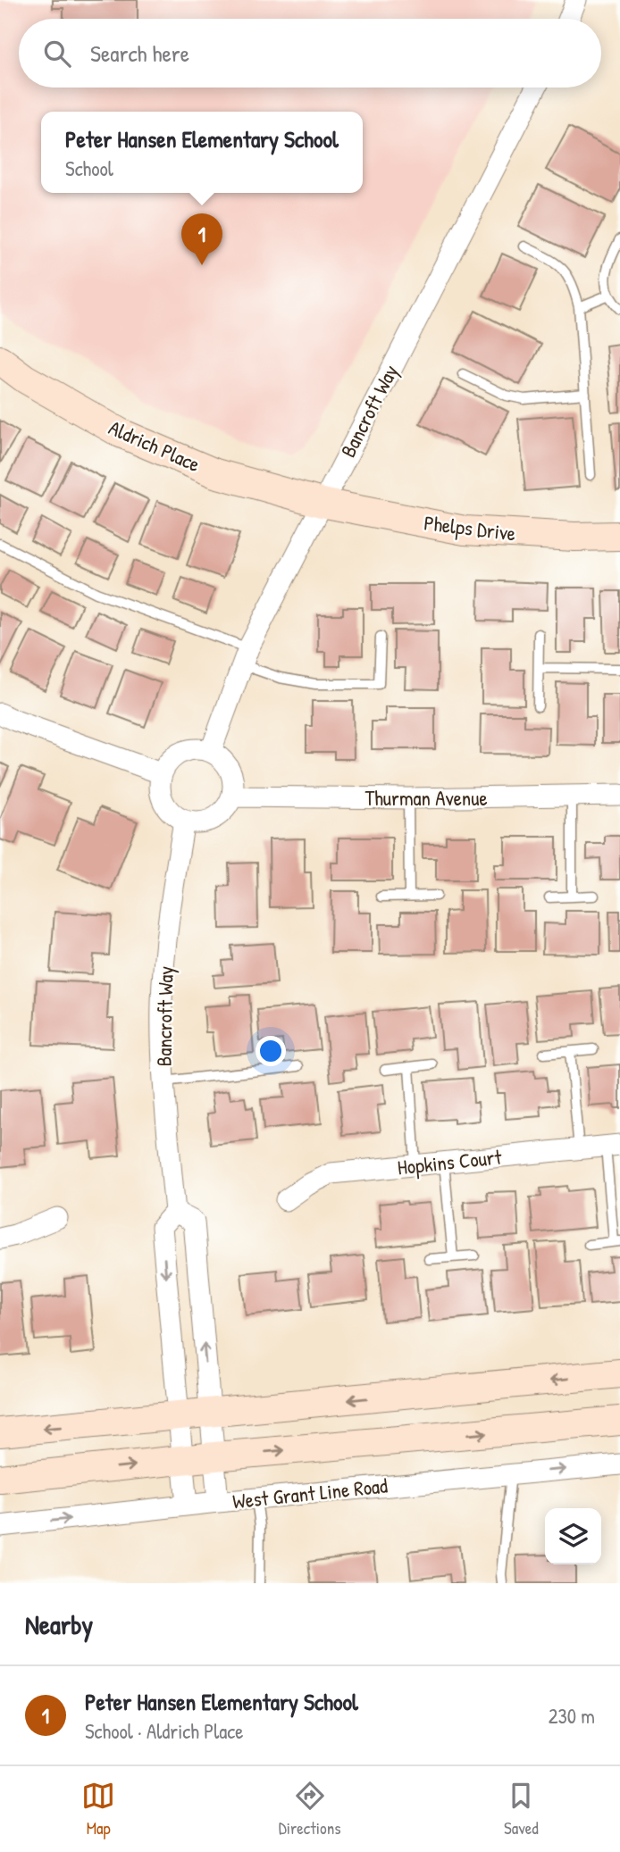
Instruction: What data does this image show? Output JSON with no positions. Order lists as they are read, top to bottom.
{
  "streets": {
    "main road": ["Aldrich Place", "Phelps Drive"],
    "street": [
      "Bancroft Way",
      "Thurman Avenue",
      "Hopkins Court",
      "West Grant Line Road"
    ]
  },
  "crossings": [
    ["Bancroft Way", "Aldrich Place"],
    ["Bancroft Way", "Phelps Drive"],
    ["Bancroft Way", "Thurman Avenue"],
    ["Aldrich Place", "Phelps Drive"]
  ],
  "one_way": ["West Grant Line Road"],
  "page": {
    "search": "Search here",
    "popup": ["Peter Hansen Elementary School", "School"],
    "pins": "1",
    "heading": "Nearby",
    "list": [
      {
        "mark": "1",
        "name": "Peter Hansen Elementary School",
        "note": "School · Aldrich Place",
        "value": "230 m"
      }
    ],
    "nav": ["Map", "Directions", "Saved"]
  }
}
